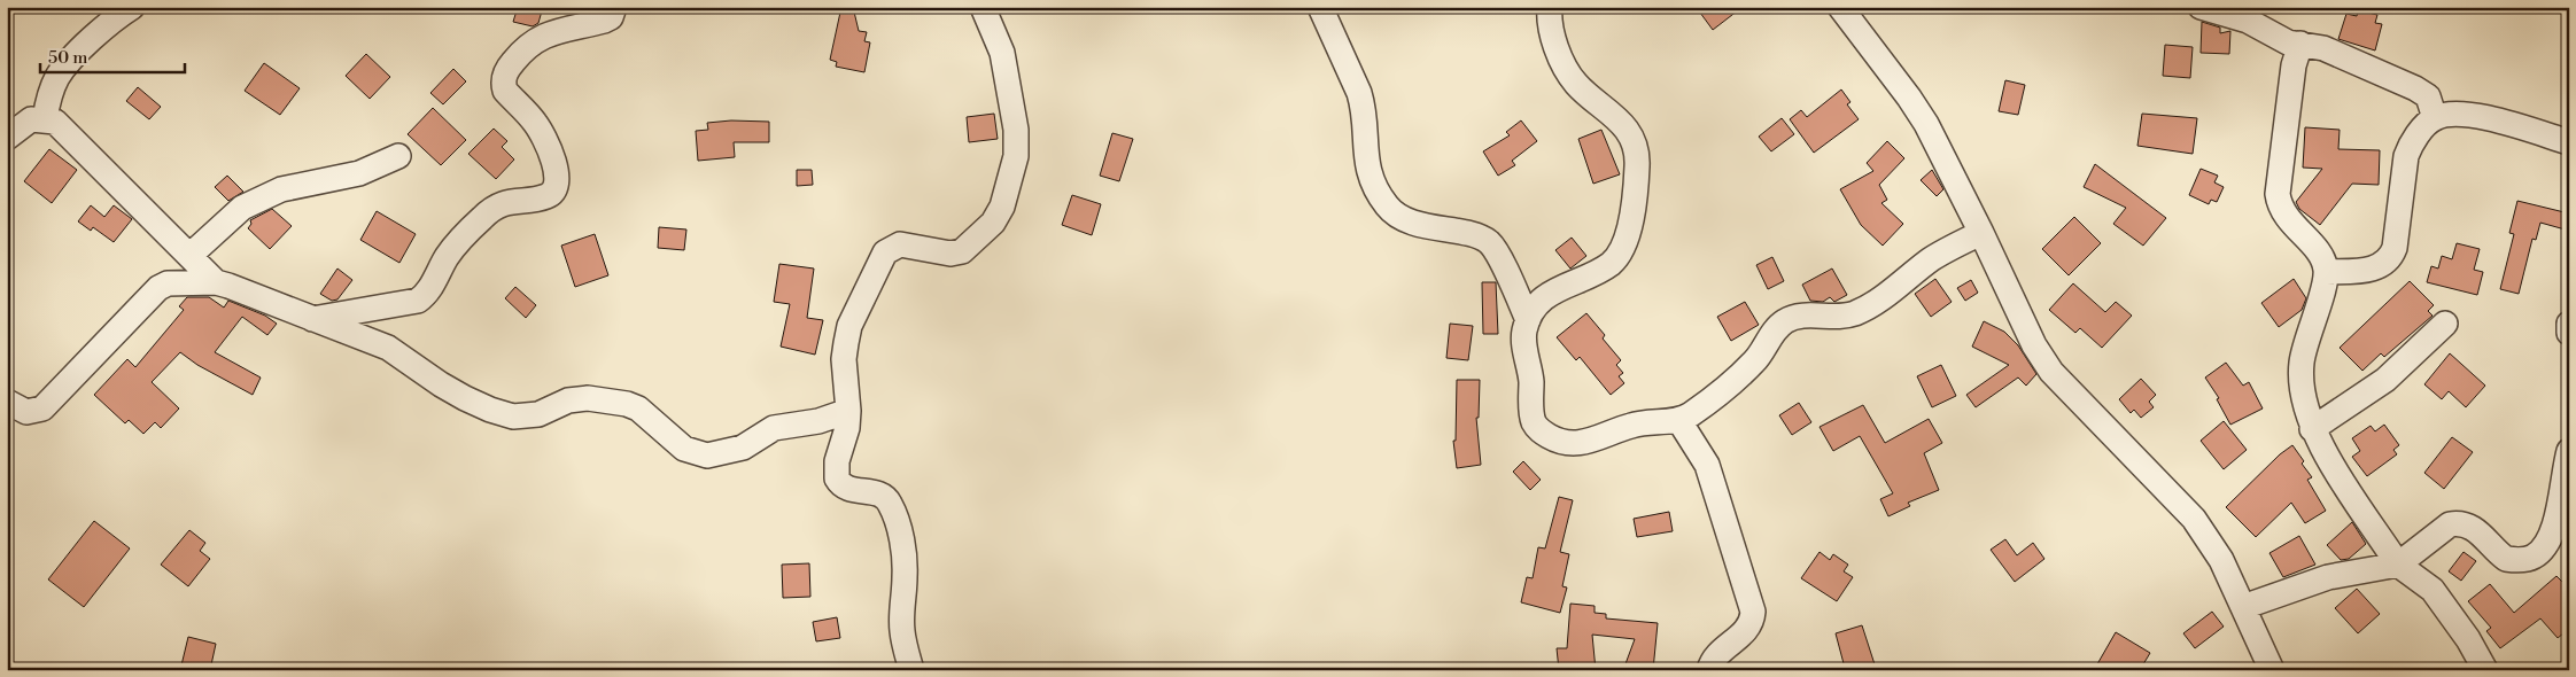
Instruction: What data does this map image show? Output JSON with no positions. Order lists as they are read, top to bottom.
{
  "scale_bar": "50 m"
}
